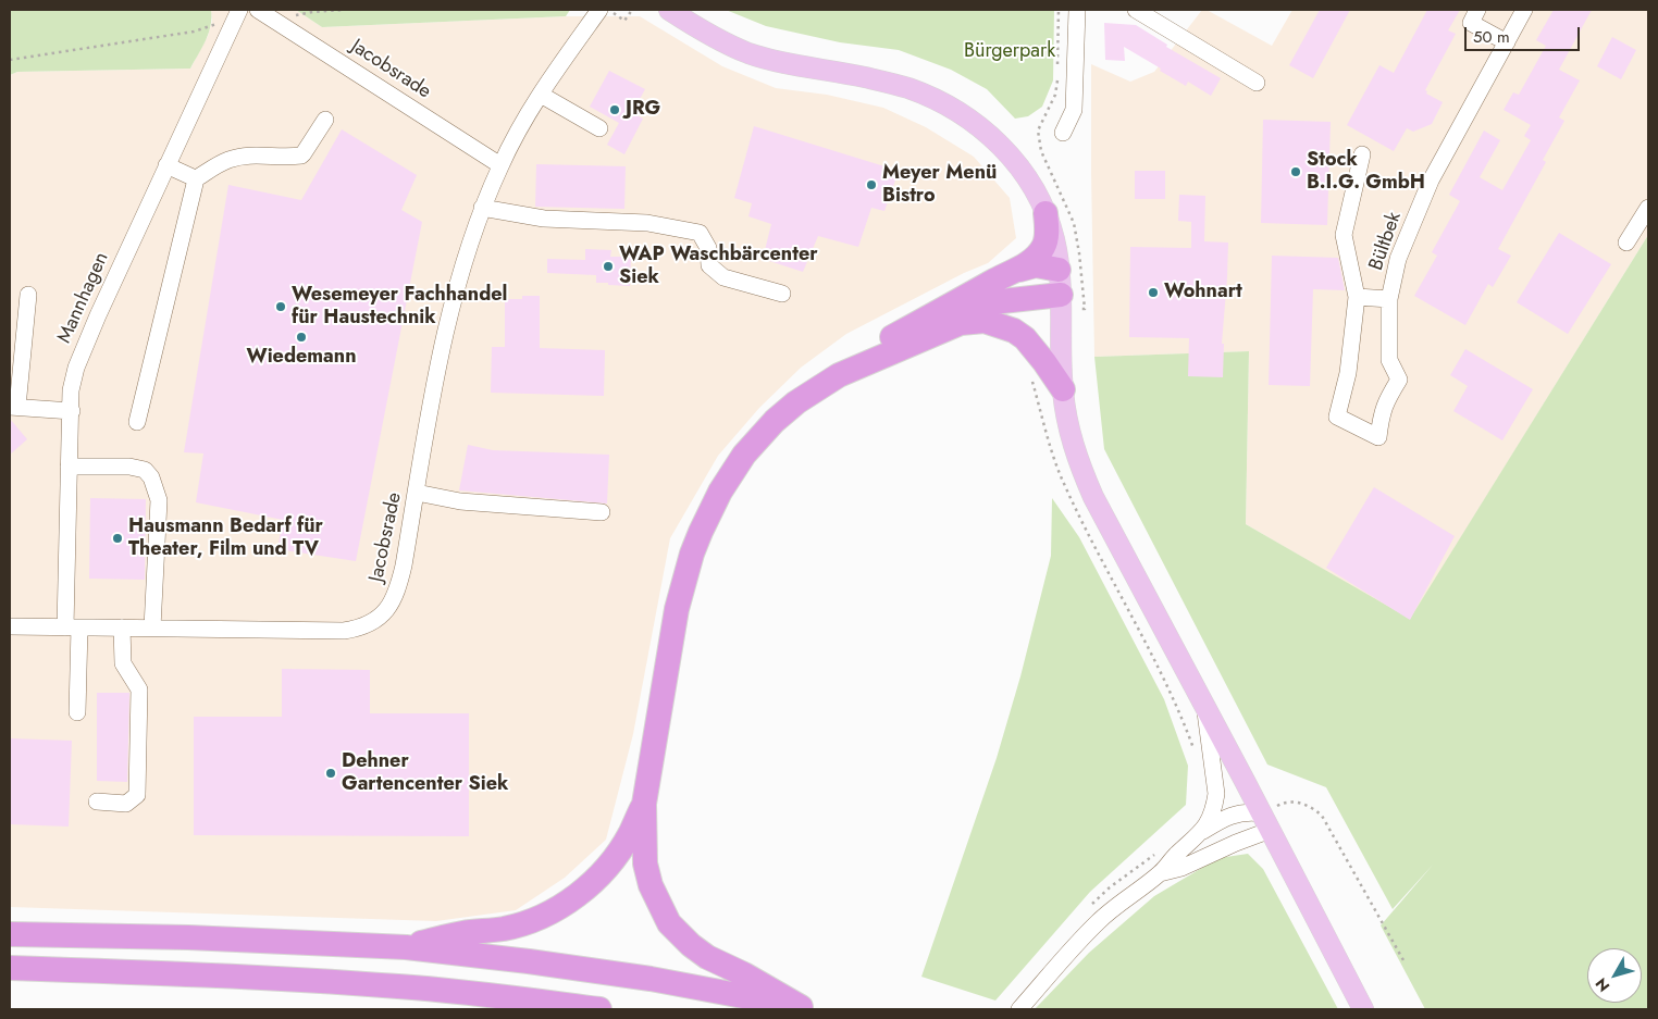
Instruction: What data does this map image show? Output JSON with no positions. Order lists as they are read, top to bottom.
{
  "streets": {
    "street": ["Jacobsrade", "Bültbek", "Mannhagen"]
  },
  "crossings": [
    ["Jacobsrade", "Mannhagen"]
  ],
  "parks": ["Bürgerpark"],
  "places": [
    "JRG",
    "Stock B.I.G. GmbH",
    "Meyer Menü Bistro",
    "WAP Waschbärcenter Siek",
    "Wohnart",
    "Wesemeyer Fachhandel für Haustechnik",
    "Wiedemann",
    "Hausmann Bedarf für Theater, Film und TV",
    "Dehner Gartencenter Siek"
  ],
  "scale_bar": "50 m",
  "north": "bottom left"
}
